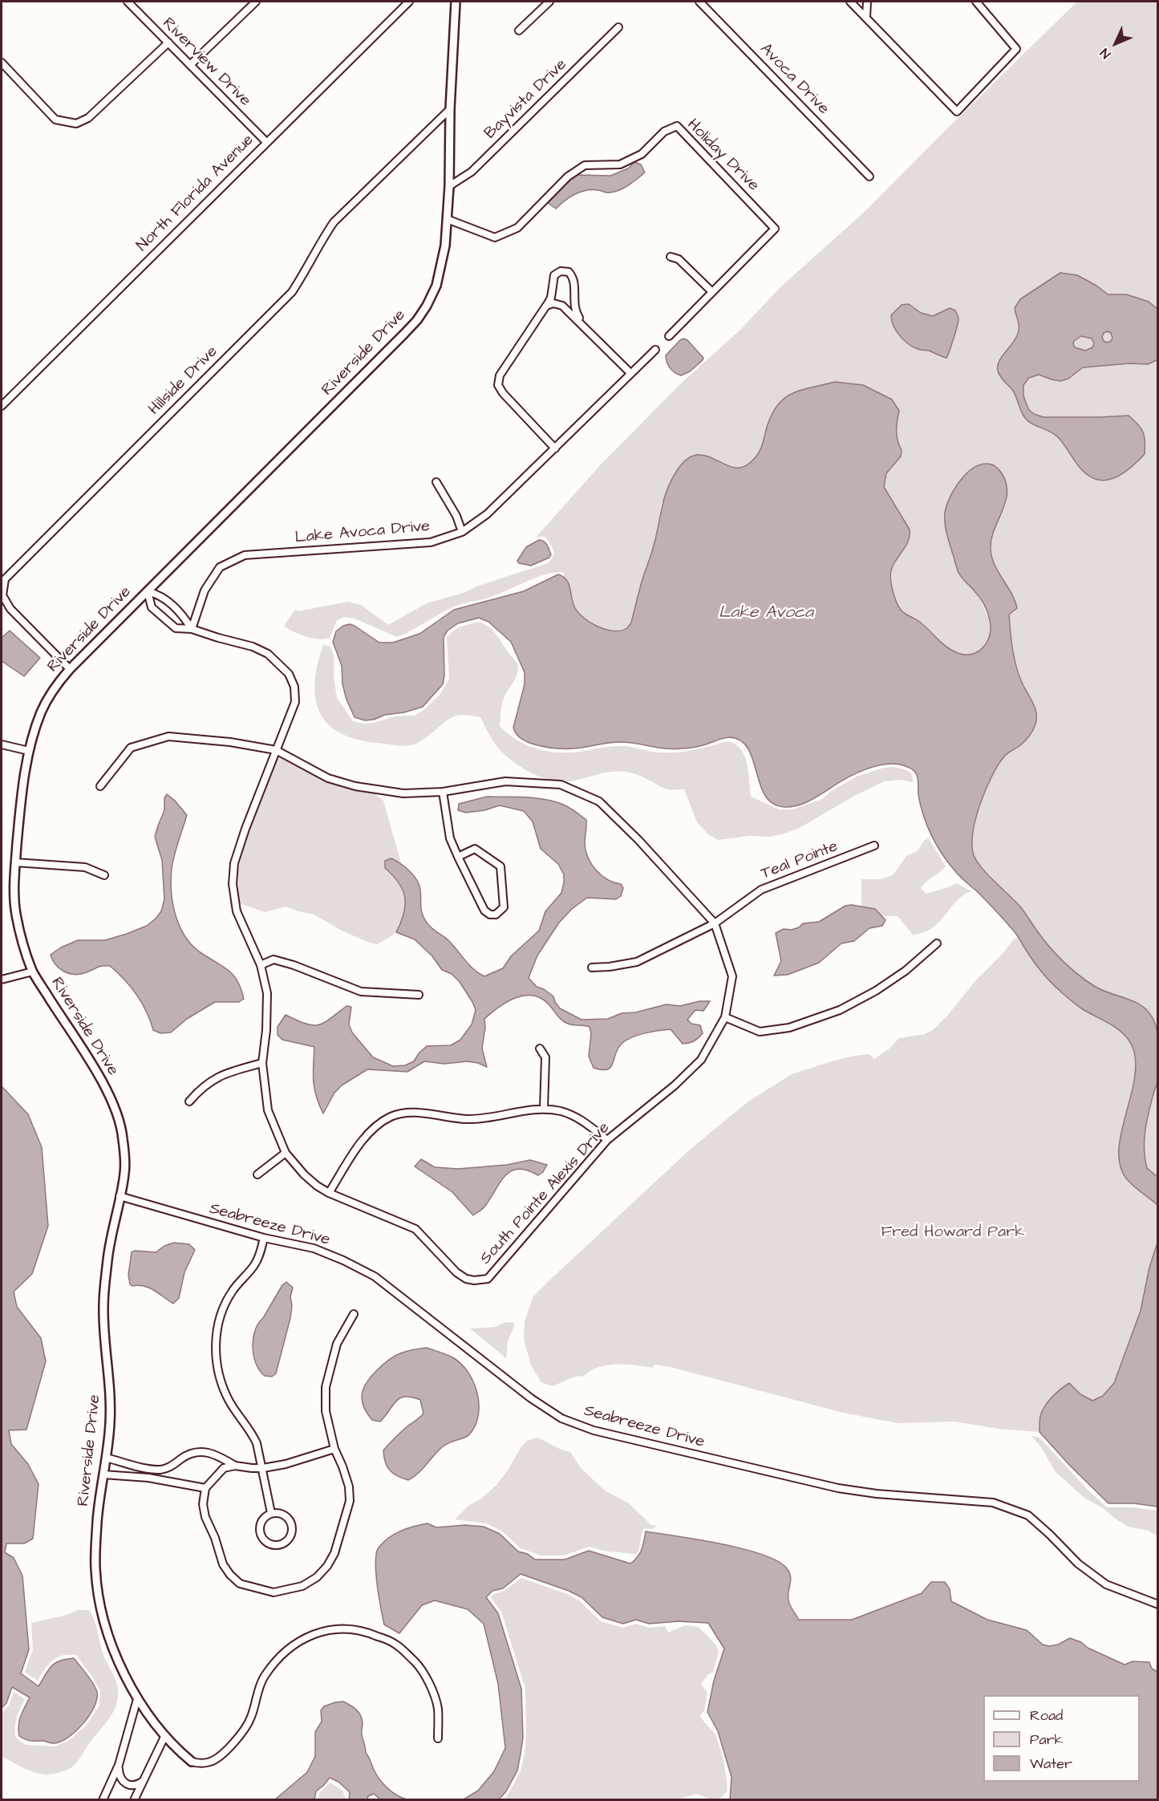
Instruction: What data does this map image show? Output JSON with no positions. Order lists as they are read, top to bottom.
{
  "streets": {
    "street": [
      "Riverview Drive",
      "Avoca Drive",
      "Bayvista Drive",
      "Holiday Drive",
      "North Florida Avenue",
      "Riverside Drive",
      "Hillside Drive",
      "Lake Avoca Drive",
      "Teal Pointe",
      "South Pointe Alexis Drive",
      "Seabreeze Drive"
    ]
  },
  "crossings": [
    ["Riverview Drive", "North Florida Avenue"],
    ["Bayvista Drive", "Riverside Drive"],
    ["Holiday Drive", "Riverside Drive"],
    ["Riverside Drive", "Hillside Drive"],
    ["Riverside Drive", "South Pointe Alexis Drive"],
    ["Riverside Drive", "Seabreeze Drive"],
    ["Lake Avoca Drive", "South Pointe Alexis Drive"],
    ["Teal Pointe", "South Pointe Alexis Drive"]
  ],
  "water": ["Lake Avoca"],
  "parks": ["Fred Howard Park"],
  "legend": ["Road", "Park", "Water"],
  "north": "bottom left"
}
